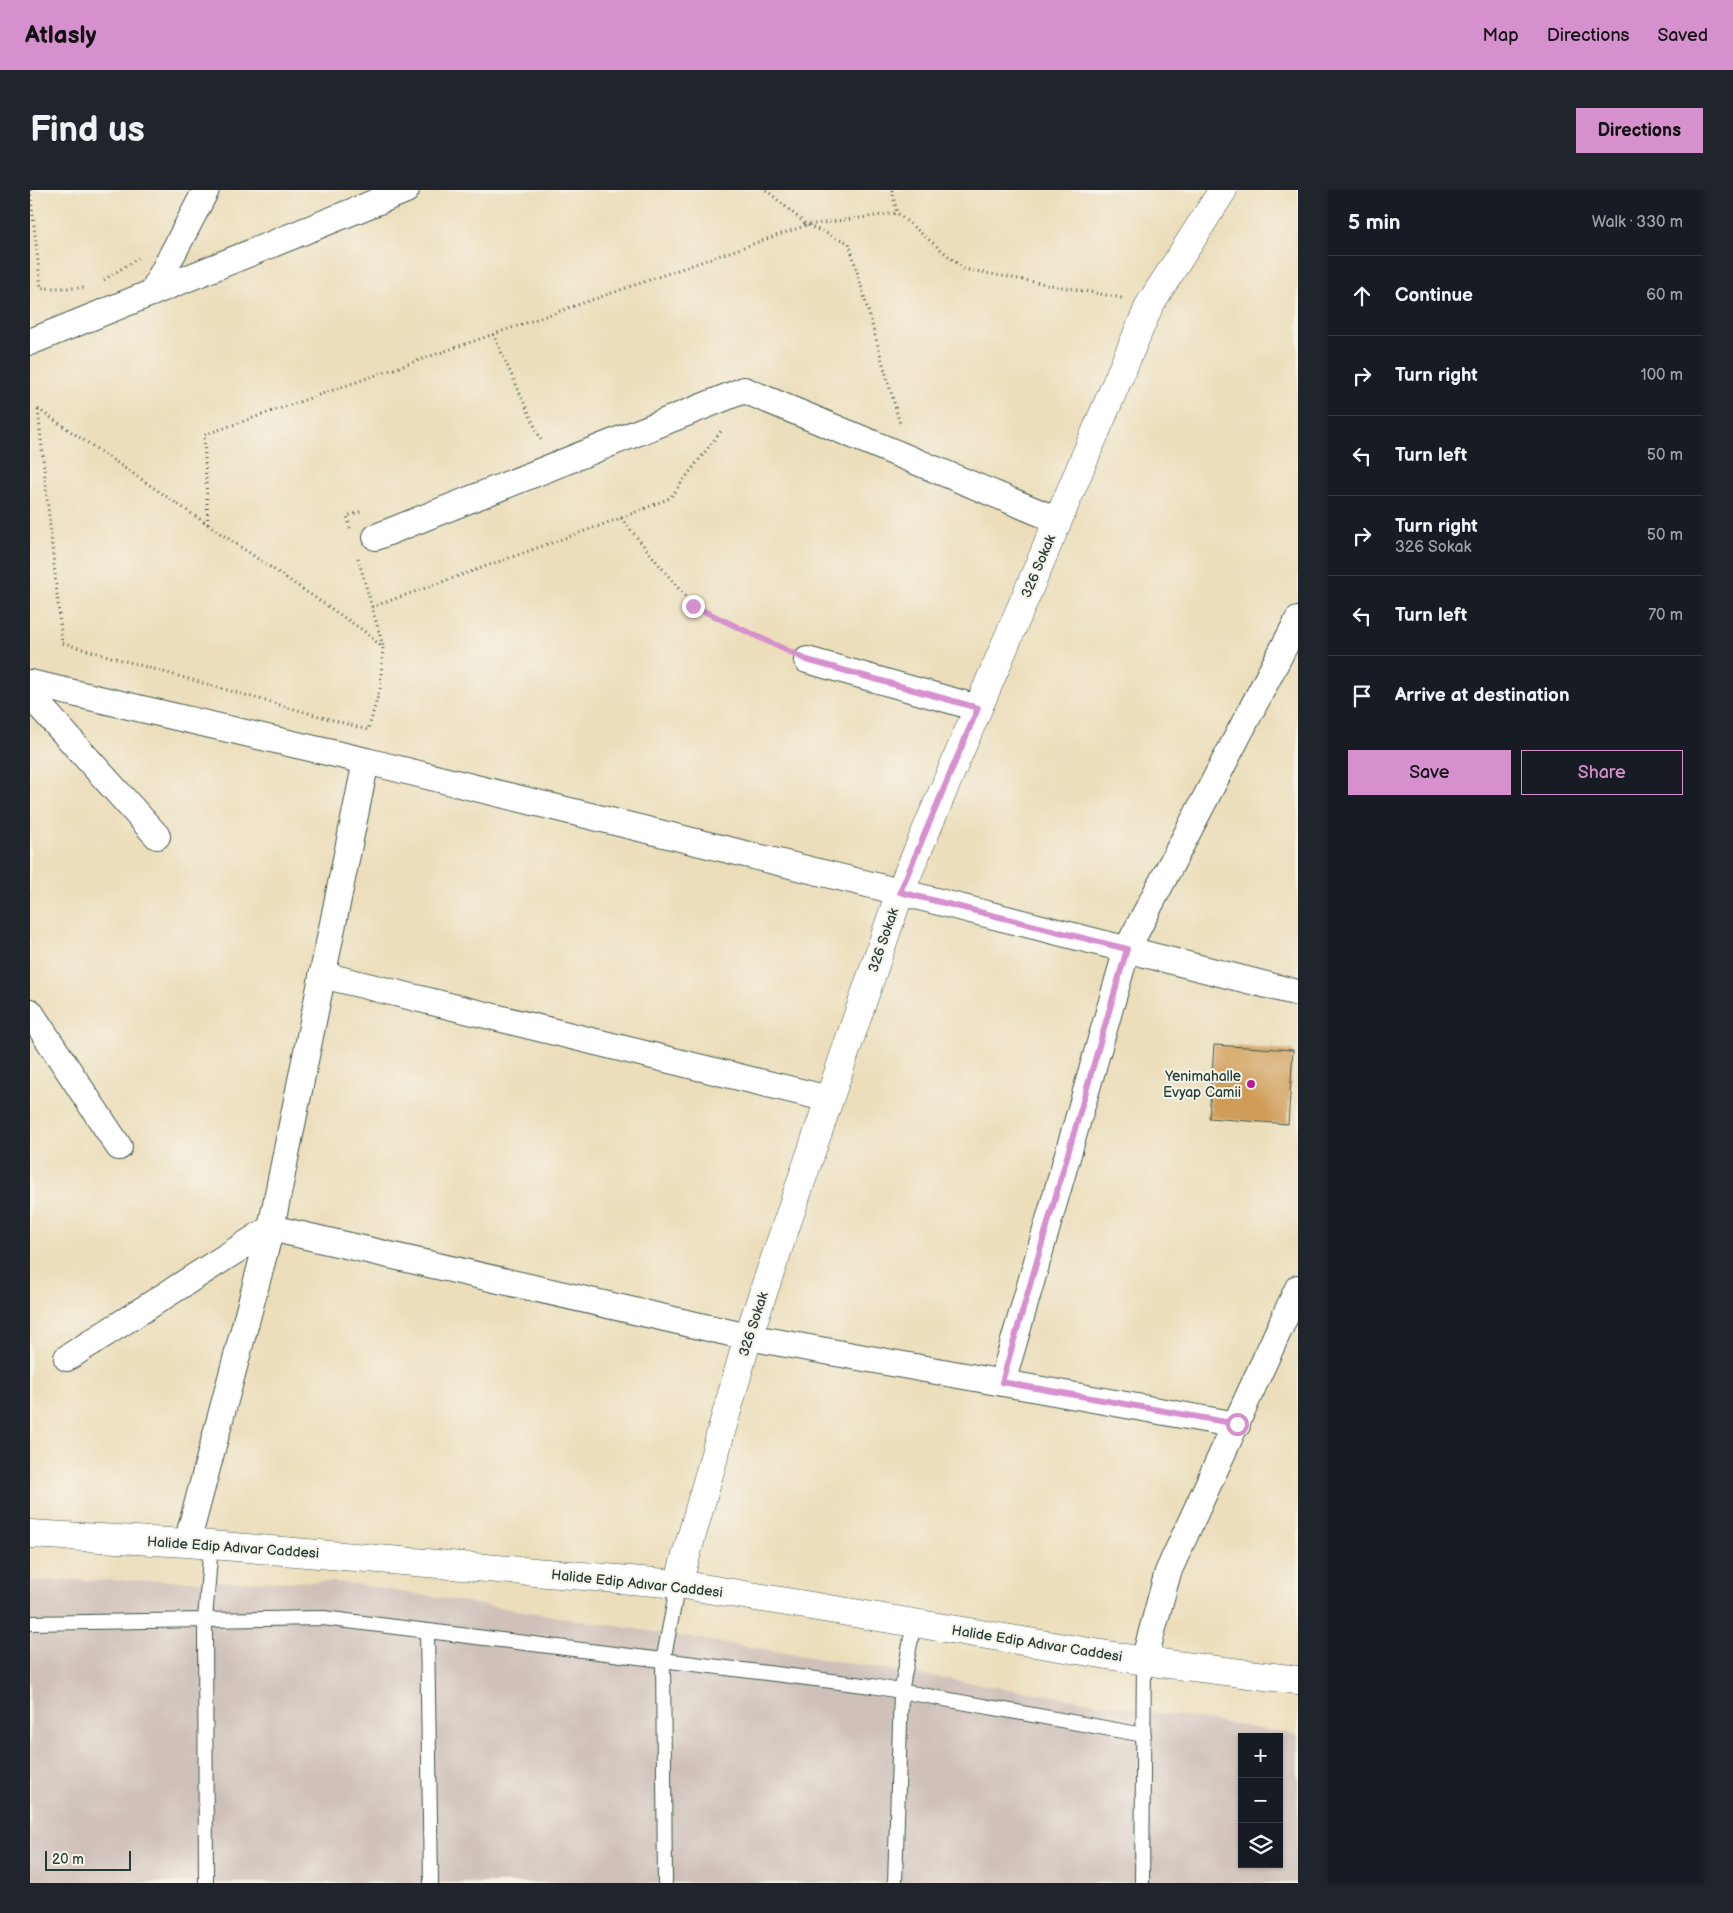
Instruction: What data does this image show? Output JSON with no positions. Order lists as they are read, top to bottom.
{
  "streets": {
    "street": ["326 Sokak", "Halide Edip Adıvar Caddesi"]
  },
  "crossings": [
    ["326 Sokak", "Halide Edip Adıvar Caddesi"]
  ],
  "places": ["Yenimahalle Evyap Camii"],
  "scale_bar": "20 m",
  "page": {
    "header": "Atlasly",
    "nav": ["Map", "Directions", "Saved"],
    "buttons": [
      "Directions",
      ["Save", "Share"]
    ],
    "title": "Find us",
    "heading": ["5 min", "Walk · 330 m"],
    "list": [
      ["Continue", "60 m"],
      ["Turn right", "100 m"],
      ["Turn left", "50 m"],
      ["Turn right", "326 Sokak", "50 m"],
      ["Turn left", "70 m"],
      "Arrive at destination"
    ],
    "map_buttons": ["+", "−"],
    "scale": "20 m"
  }
}
